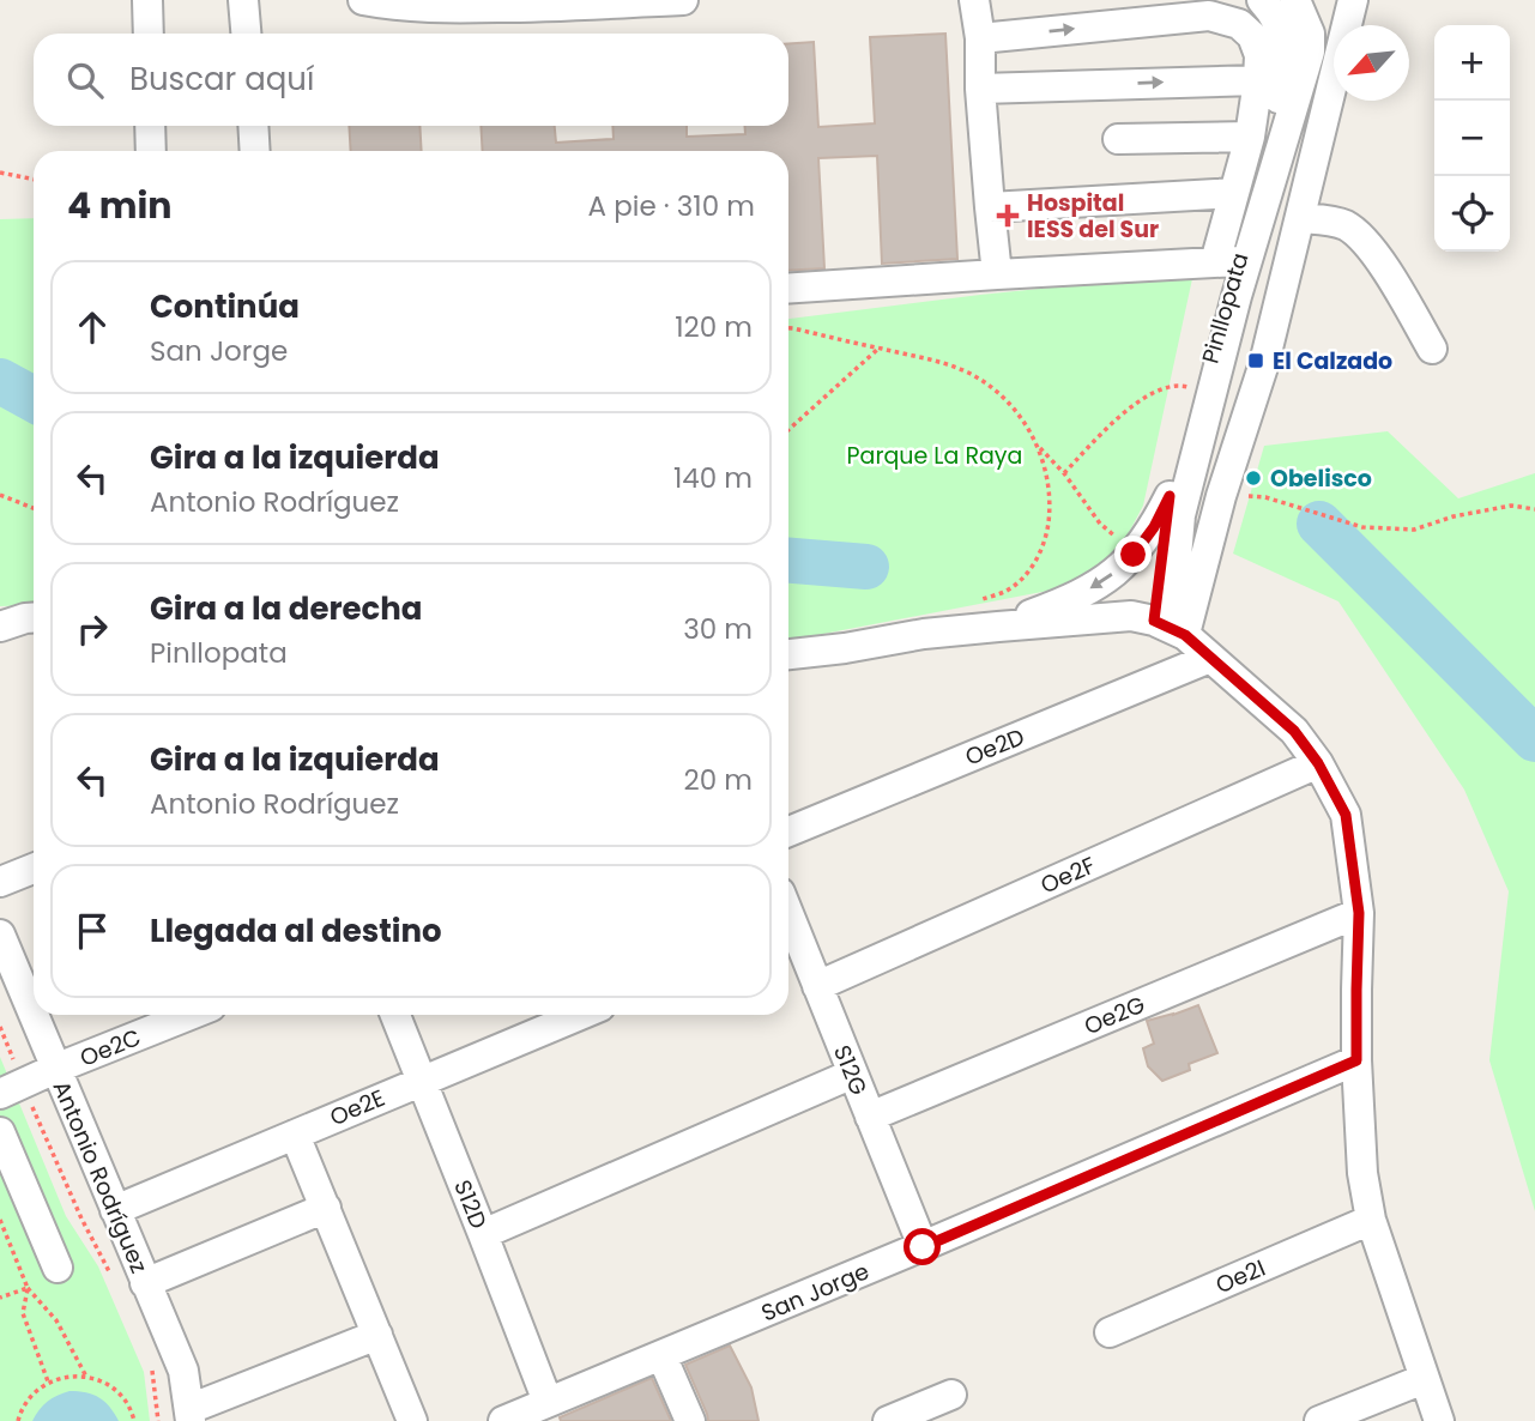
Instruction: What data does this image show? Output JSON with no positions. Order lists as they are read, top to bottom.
{
  "streets": {
    "street": [
      "Pinllopata",
      "Oe2D",
      "Oe2F",
      "Oe2G",
      "Oe2C",
      "S12G",
      "Oe2E",
      "Antonio Rodríguez",
      "S12D",
      "Oe2I",
      "San Jorge"
    ]
  },
  "crossings": [
    ["Oe2F", "S12G"],
    ["Oe2G", "S12G"],
    ["Oe2C", "Antonio Rodríguez"],
    ["S12G", "San Jorge"],
    ["Oe2E", "Antonio Rodríguez"],
    ["Oe2E", "S12D"],
    ["S12D", "San Jorge"]
  ],
  "parks": ["Parque La Raya"],
  "places": {
    "health": ["Hospital IESS del Sur"],
    "transit": ["El Calzado"],
    "other": ["Obelisco"]
  },
  "north": "bottom left",
  "page": {
    "map_buttons": ["+", "−"],
    "search": "Buscar aquí",
    "heading": ["4 min", "A pie · 310 m"],
    "list": [
      ["Continúa", "San Jorge", "120 m"],
      ["Gira a la izquierda", "Antonio Rodríguez", "140 m"],
      ["Gira a la derecha", "Pinllopata", "30 m"],
      ["Gira a la izquierda", "Antonio Rodríguez", "20 m"],
      "Llegada al destino"
    ]
  }
}
